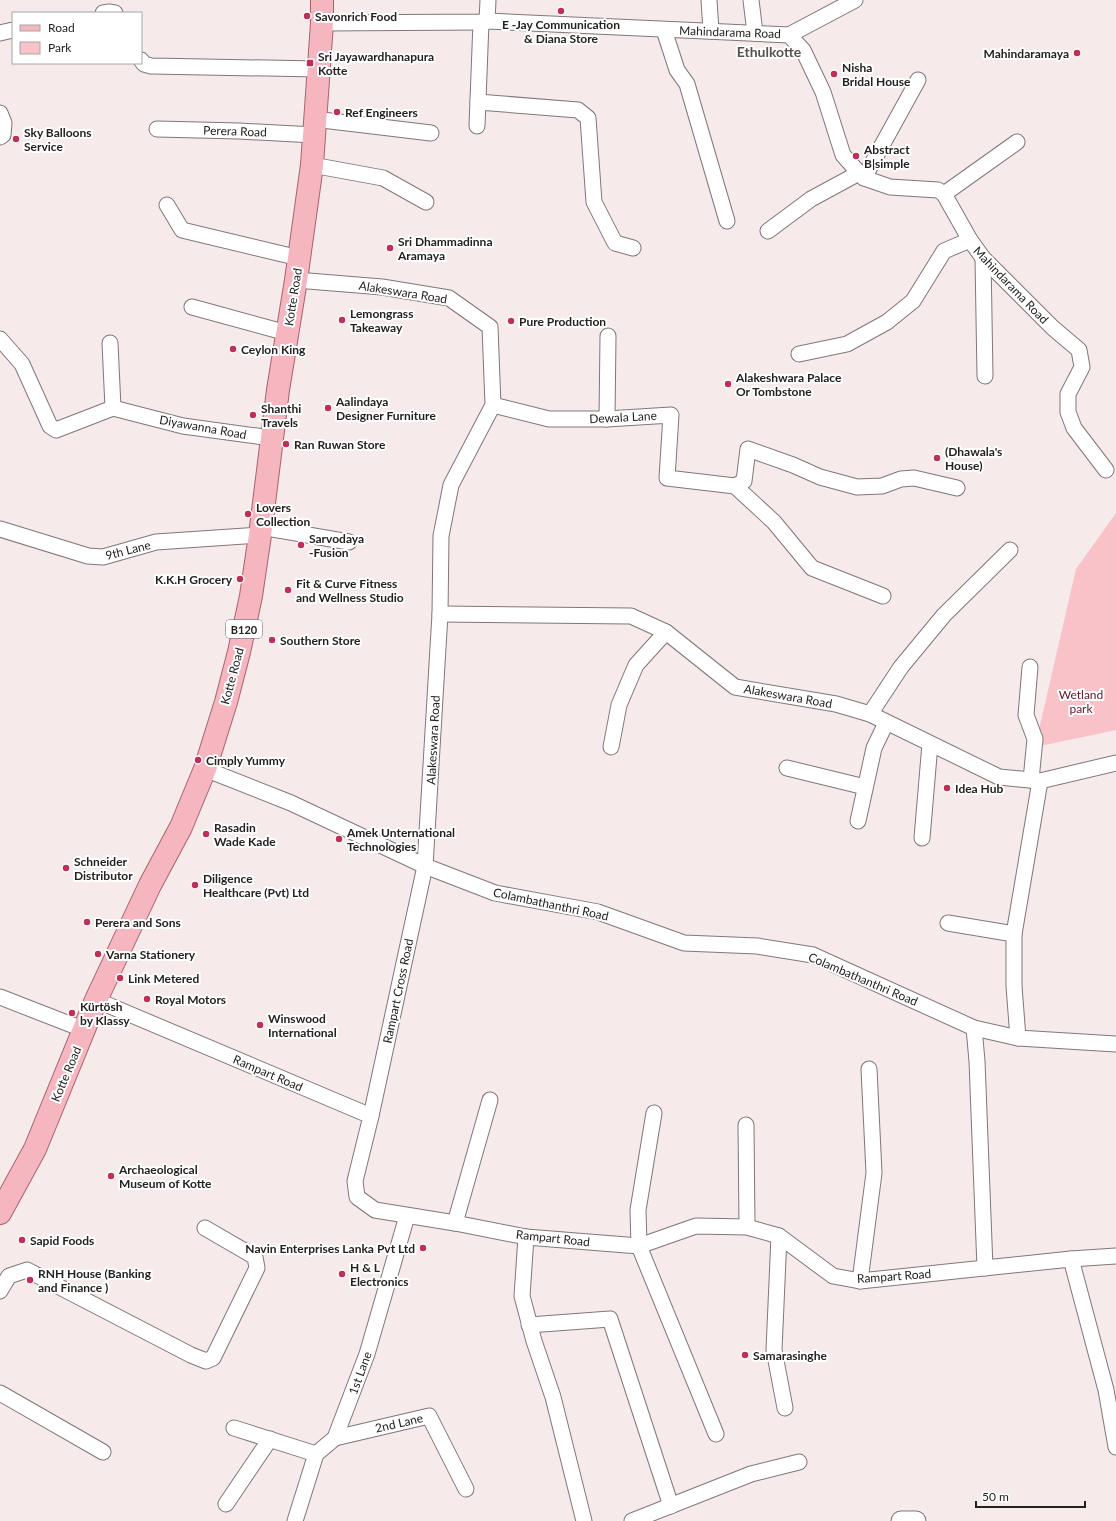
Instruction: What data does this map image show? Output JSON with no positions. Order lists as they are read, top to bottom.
{
  "streets": {
    "main road": ["Kotte Road", "B120"],
    "street": [
      "Mahindarama Road",
      "Perera Road",
      "Alakeswara Road",
      "Dewala Lane",
      "Diyawanna Road",
      "9th Lane",
      "Colambathanthri Road",
      "Rampart Cross Road",
      "Rampart Road",
      "1st Lane",
      "2nd Lane"
    ]
  },
  "crossings": [
    ["Mahindarama Road", "Kotte Road"],
    ["Perera Road", "Kotte Road"],
    ["Alakeswara Road", "Kotte Road"],
    ["Alakeswara Road", "Dewala Lane"],
    ["Alakeswara Road", "Colambathanthri Road"],
    ["Alakeswara Road", "Rampart Cross Road"],
    ["Kotte Road", "Diyawanna Road"],
    ["Kotte Road", "9th Lane"],
    ["Kotte Road", "Colambathanthri Road"],
    ["Kotte Road", "Rampart Road"],
    ["Colambathanthri Road", "Rampart Cross Road"],
    ["Rampart Cross Road", "Rampart Road"],
    ["Rampart Road", "1st Lane"],
    ["1st Lane", "2nd Lane"]
  ],
  "districts": ["Ethulkotte"],
  "parks": ["Wetland park"],
  "places": {
    "other": [
      "E -Jay Communication & Diana Store",
      "Savonrich Food",
      "Mahindaramaya",
      "Nisha Bridal House",
      "Ref Engineers",
      "Sky Balloons Service",
      "Abstract B|simple",
      "Sri Dhammadinna Aramaya",
      "Lemongrass Takeaway",
      "Pure Production",
      "Ceylon King",
      "Alakeshwara Palace Or Tombstone",
      "Aalindaya Designer Furniture",
      "Shanthi Travels",
      "Ran Ruwan Store",
      "(Dhawala's House)",
      "Lovers Collection",
      "Sarvodaya -Fusion",
      "K.K.H Grocery",
      "Fit & Curve Fitness and Wellness Studio",
      "Southern Store",
      "Cimply Yummy",
      "Idea Hub",
      "Rasadin Wade Kade",
      "Amek Unternational Technologies",
      "Schneider Distributor",
      "Diligence Healthcare (Pvt) Ltd",
      "Perera and Sons",
      "Varna Stationery",
      "Link Metered",
      "Royal Motors",
      "Kürtösh by Klassy",
      "Winswood International",
      "Archaeological Museum of Kotte",
      "Sapid Foods",
      "Navin Enterprises Lanka Pvt Ltd",
      "H & L Electronics",
      "RNH House (Banking and Finance )",
      "Samarasinghe"
    ],
    "transit": ["Sri Jayawardhanapura Kotte"]
  },
  "legend": ["Road", "Park"],
  "scale_bar": "50 m"
}
